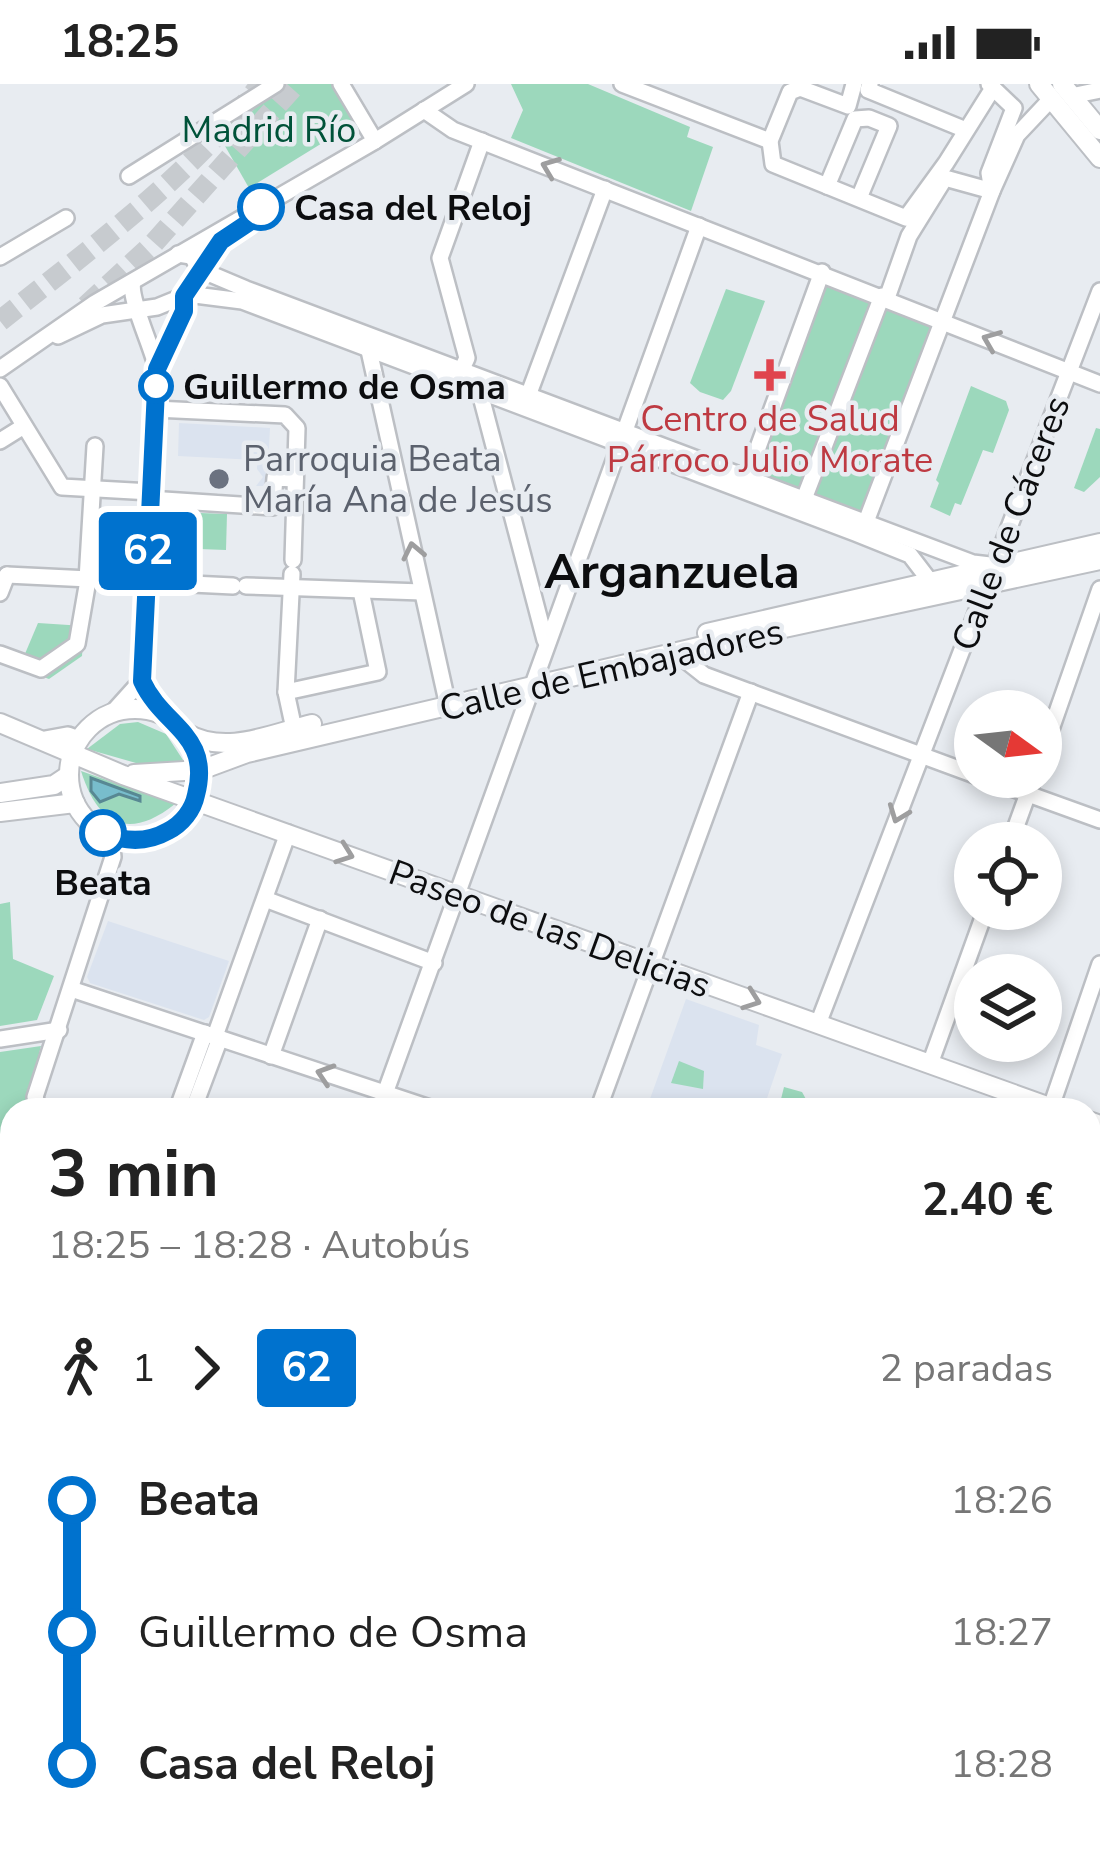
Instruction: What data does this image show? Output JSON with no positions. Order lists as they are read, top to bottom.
{
  "streets": {
    "main road": ["Calle de Embajadores", "Paseo de las Delicias"],
    "street": ["Calle de Cáceres"]
  },
  "crossings": [
    ["Calle de Cáceres", "Calle de Embajadores"],
    ["Calle de Cáceres", "Paseo de las Delicias"],
    ["Calle de Embajadores", "Paseo de las Delicias"]
  ],
  "districts": ["Arganzuela"],
  "parks": ["Madrid Río"],
  "places": {
    "other": [
      "Casa del Reloj",
      "Guillermo de Osma",
      "Parroquia Beata María Ana de Jesús",
      "Beata"
    ],
    "health": ["Centro de Salud Párroco Julio Morate"]
  },
  "lines": ["bus line 62"],
  "north": "right",
  "page": {
    "status": "18:25",
    "on_map": "62",
    "heading": ["3 min", "18:25 – 18:28 · Autobús", "2.40 €"],
    "legs": ["1", "62", "2 paradas"],
    "list": [
      {
        "name": "Beata",
        "value": "18:26"
      },
      {
        "name": "Guillermo de Osma",
        "value": "18:27"
      },
      {
        "name": "Casa del Reloj",
        "value": "18:28"
      }
    ]
  }
}
